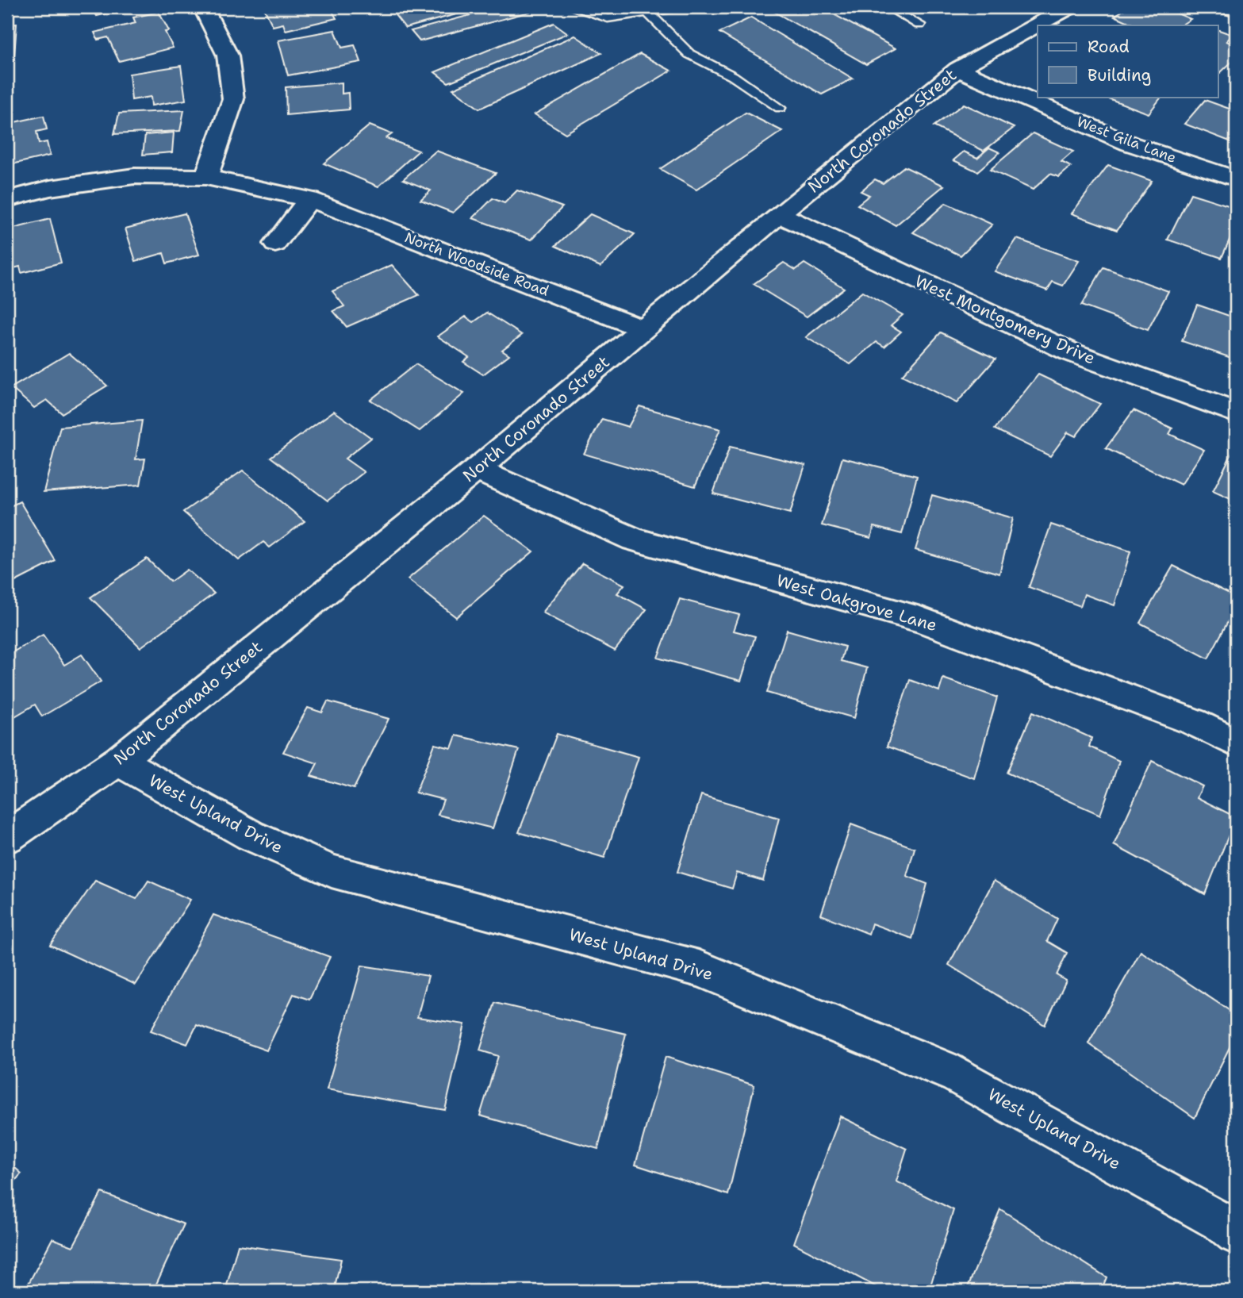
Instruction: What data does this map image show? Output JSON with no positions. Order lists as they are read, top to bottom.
{
  "streets": {
    "street": [
      "North Coronado Street",
      "West Gila Lane",
      "North Woodside Road",
      "West Montgomery Drive",
      "West Oakgrove Lane",
      "West Upland Drive"
    ]
  },
  "crossings": [
    ["North Coronado Street", "West Gila Lane"],
    ["North Coronado Street", "North Woodside Road"],
    ["North Coronado Street", "West Montgomery Drive"],
    ["North Coronado Street", "West Oakgrove Lane"],
    ["North Coronado Street", "West Upland Drive"]
  ],
  "legend": ["Road", "Building"]
}
